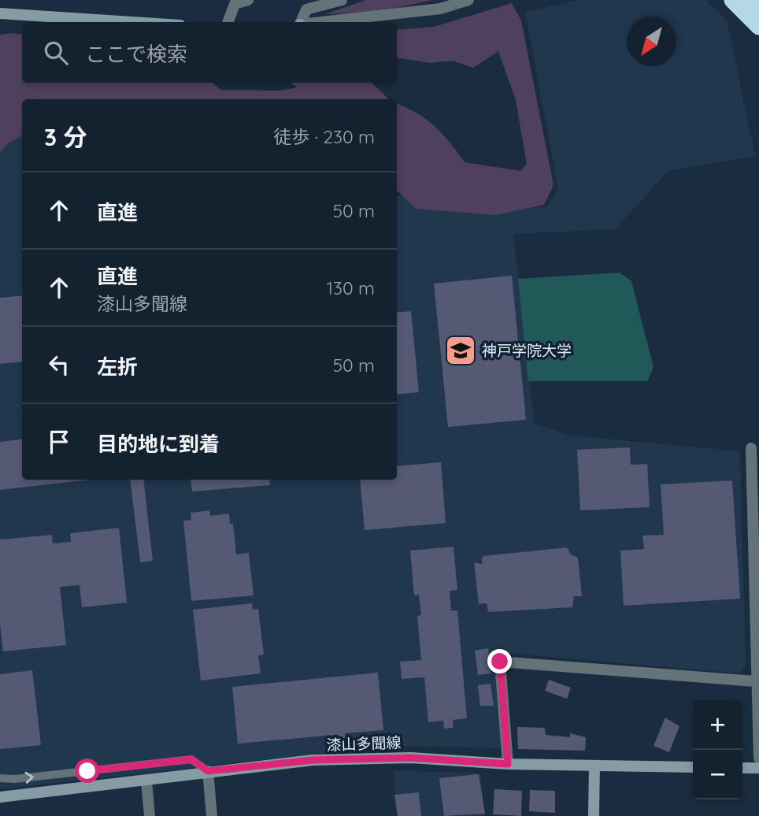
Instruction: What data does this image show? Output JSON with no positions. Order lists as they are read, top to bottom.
{
  "streets": {
    "street": ["漆山多聞線"]
  },
  "places": {
    "school or university": ["神戸学院大学"]
  },
  "north": "bottom left",
  "page": {
    "search": "ここで検索",
    "heading": ["3 分", "徒歩 · 230 m"],
    "list": [
      ["直進", "50 m"],
      ["直進", "漆山多聞線", "130 m"],
      ["左折", "50 m"],
      "目的地に到着"
    ],
    "map_buttons": ["+", "−"]
  }
}
